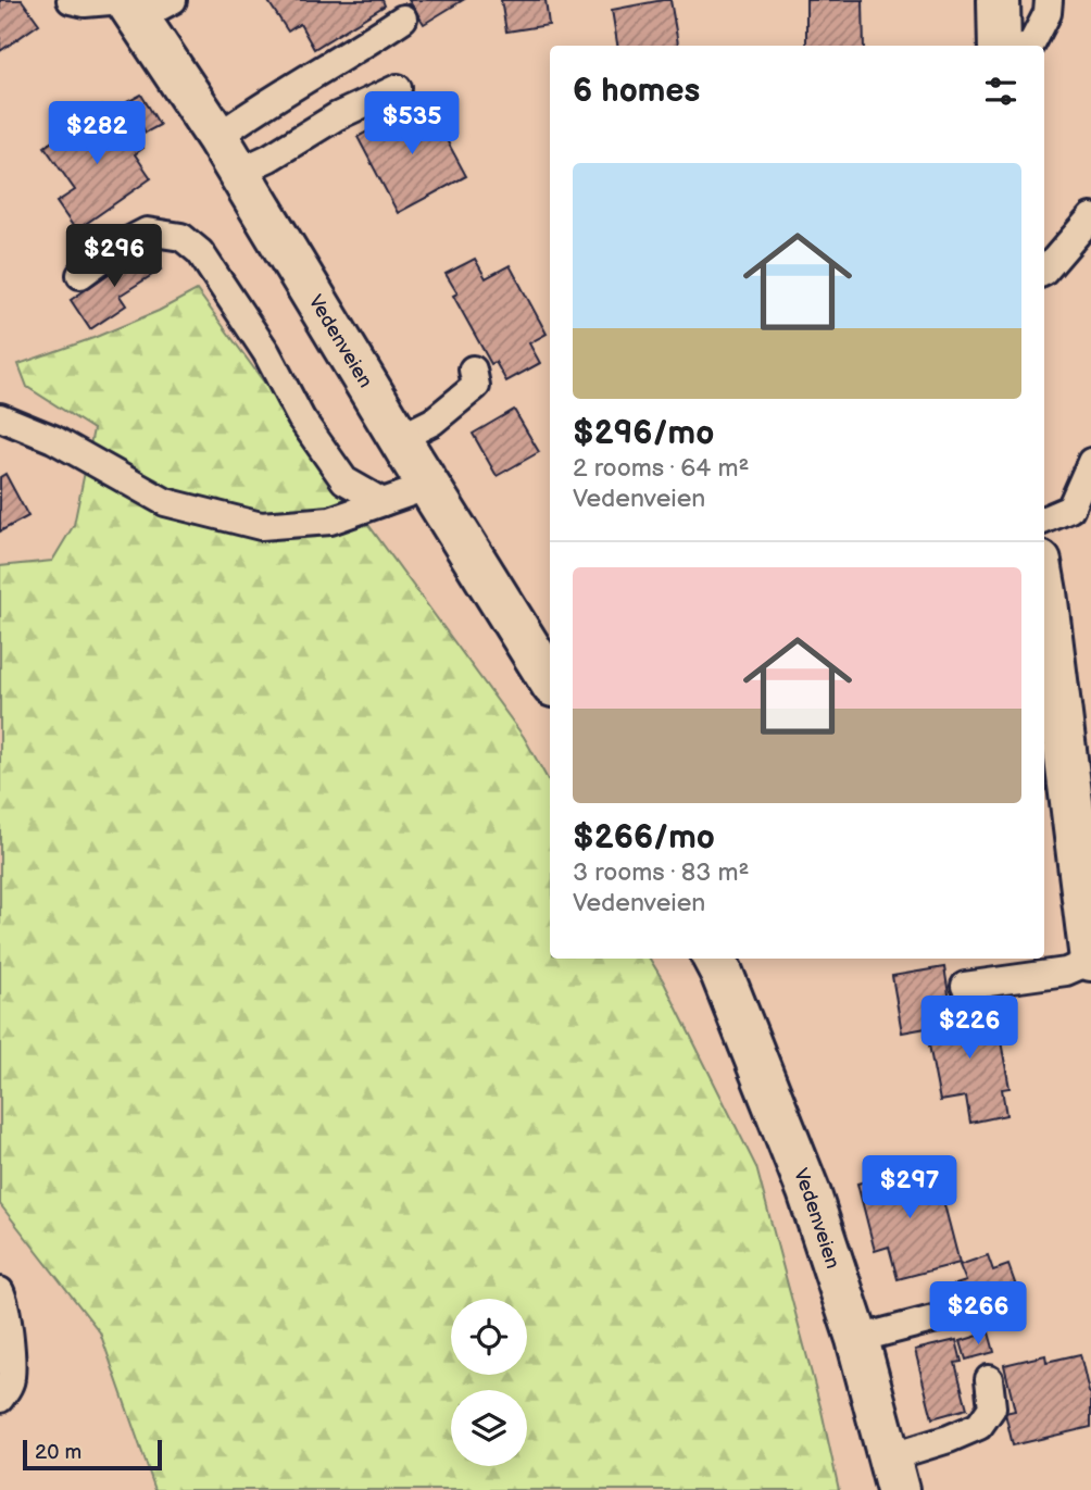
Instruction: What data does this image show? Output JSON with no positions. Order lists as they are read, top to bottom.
{
  "streets": {
    "main road": ["Vedenveien"]
  },
  "scale_bar": "20 m",
  "page": {
    "heading": "6 homes",
    "price": [
      "$535",
      "$282",
      "$296",
      "$226",
      "$297",
      "$266"
    ],
    "list": [
      {
        "name": "$296/mo",
        "note": "2 rooms · 64 m² · Vedenveien"
      },
      {
        "name": "$266/mo",
        "note": "3 rooms · 83 m² · Vedenveien"
      }
    ],
    "scale": "20 m"
  }
}
